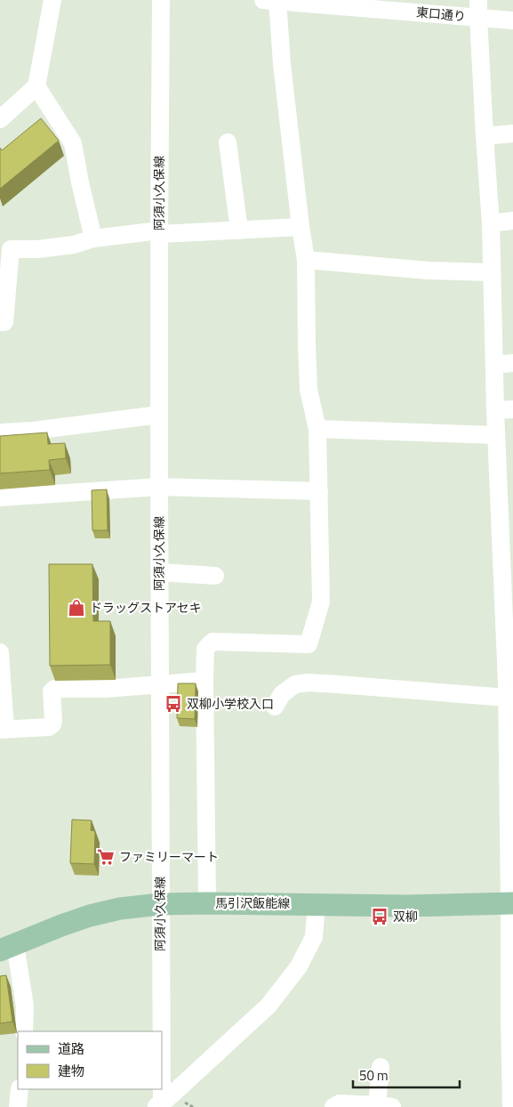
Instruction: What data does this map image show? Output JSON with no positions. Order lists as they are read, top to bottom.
{
  "streets": {
    "main road": ["馬引沢飯能線"],
    "street": ["東口通り", "阿須小久保線"]
  },
  "crossings": [
    ["阿須小久保線", "馬引沢飯能線"]
  ],
  "places": {
    "shop": ["ドラッグストアセキ"],
    "bus stop": ["双柳小学校入口", "双柳"],
    "supermarket": ["ファミリーマート"]
  },
  "legend": ["道路", "建物"],
  "scale_bar": "50 m"
}
